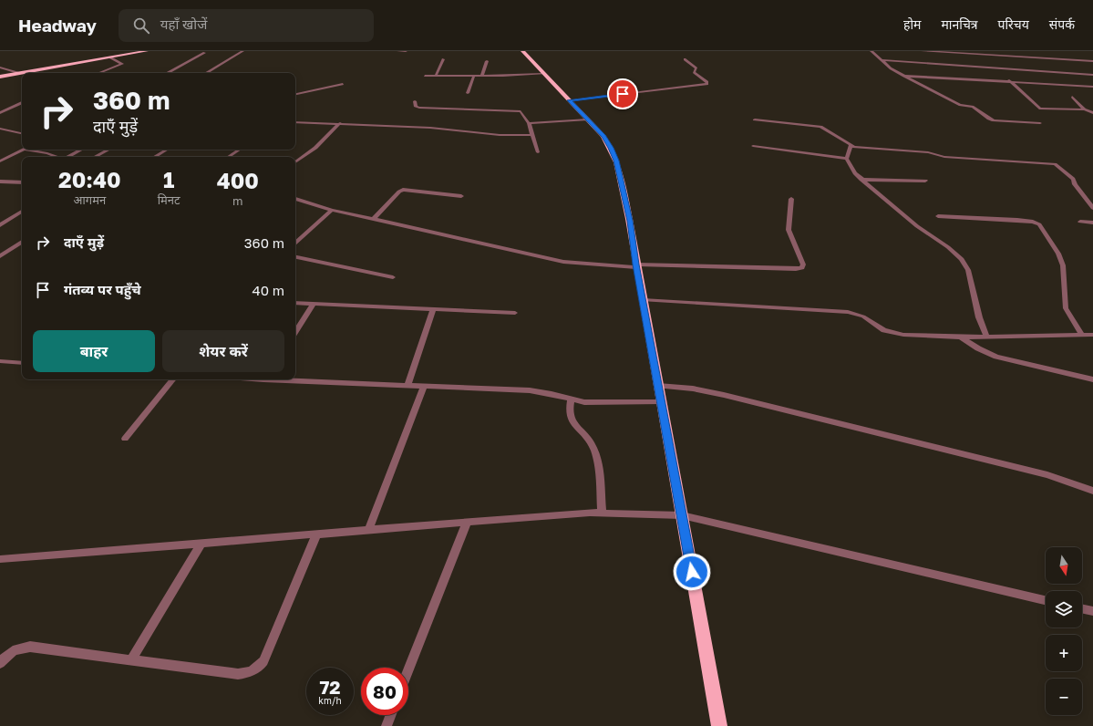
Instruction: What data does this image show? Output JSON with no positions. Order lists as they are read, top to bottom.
{
  "north": "bottom",
  "page": {
    "header": "Headway",
    "search": "यहाँ खोजें",
    "nav": [
      "होम",
      "मानचित्र",
      "परिचय",
      "संपर्क"
    ],
    "turn": ["360 m", "दाएँ मुड़ें"],
    "eta": [
      "20:40",
      "आगमन",
      "1",
      "मिनट",
      "400",
      "m"
    ],
    "list": [
      {
        "name": "दाएँ मुड़ें",
        "value": "360 m"
      },
      {
        "name": "गंतव्य पर पहुँचे",
        "value": "40 m"
      }
    ],
    "buttons": ["बाहर", "शेयर करें"],
    "map_buttons": ["+", "−"],
    "speed": "72 km/h",
    "limit": "80"
  }
}
